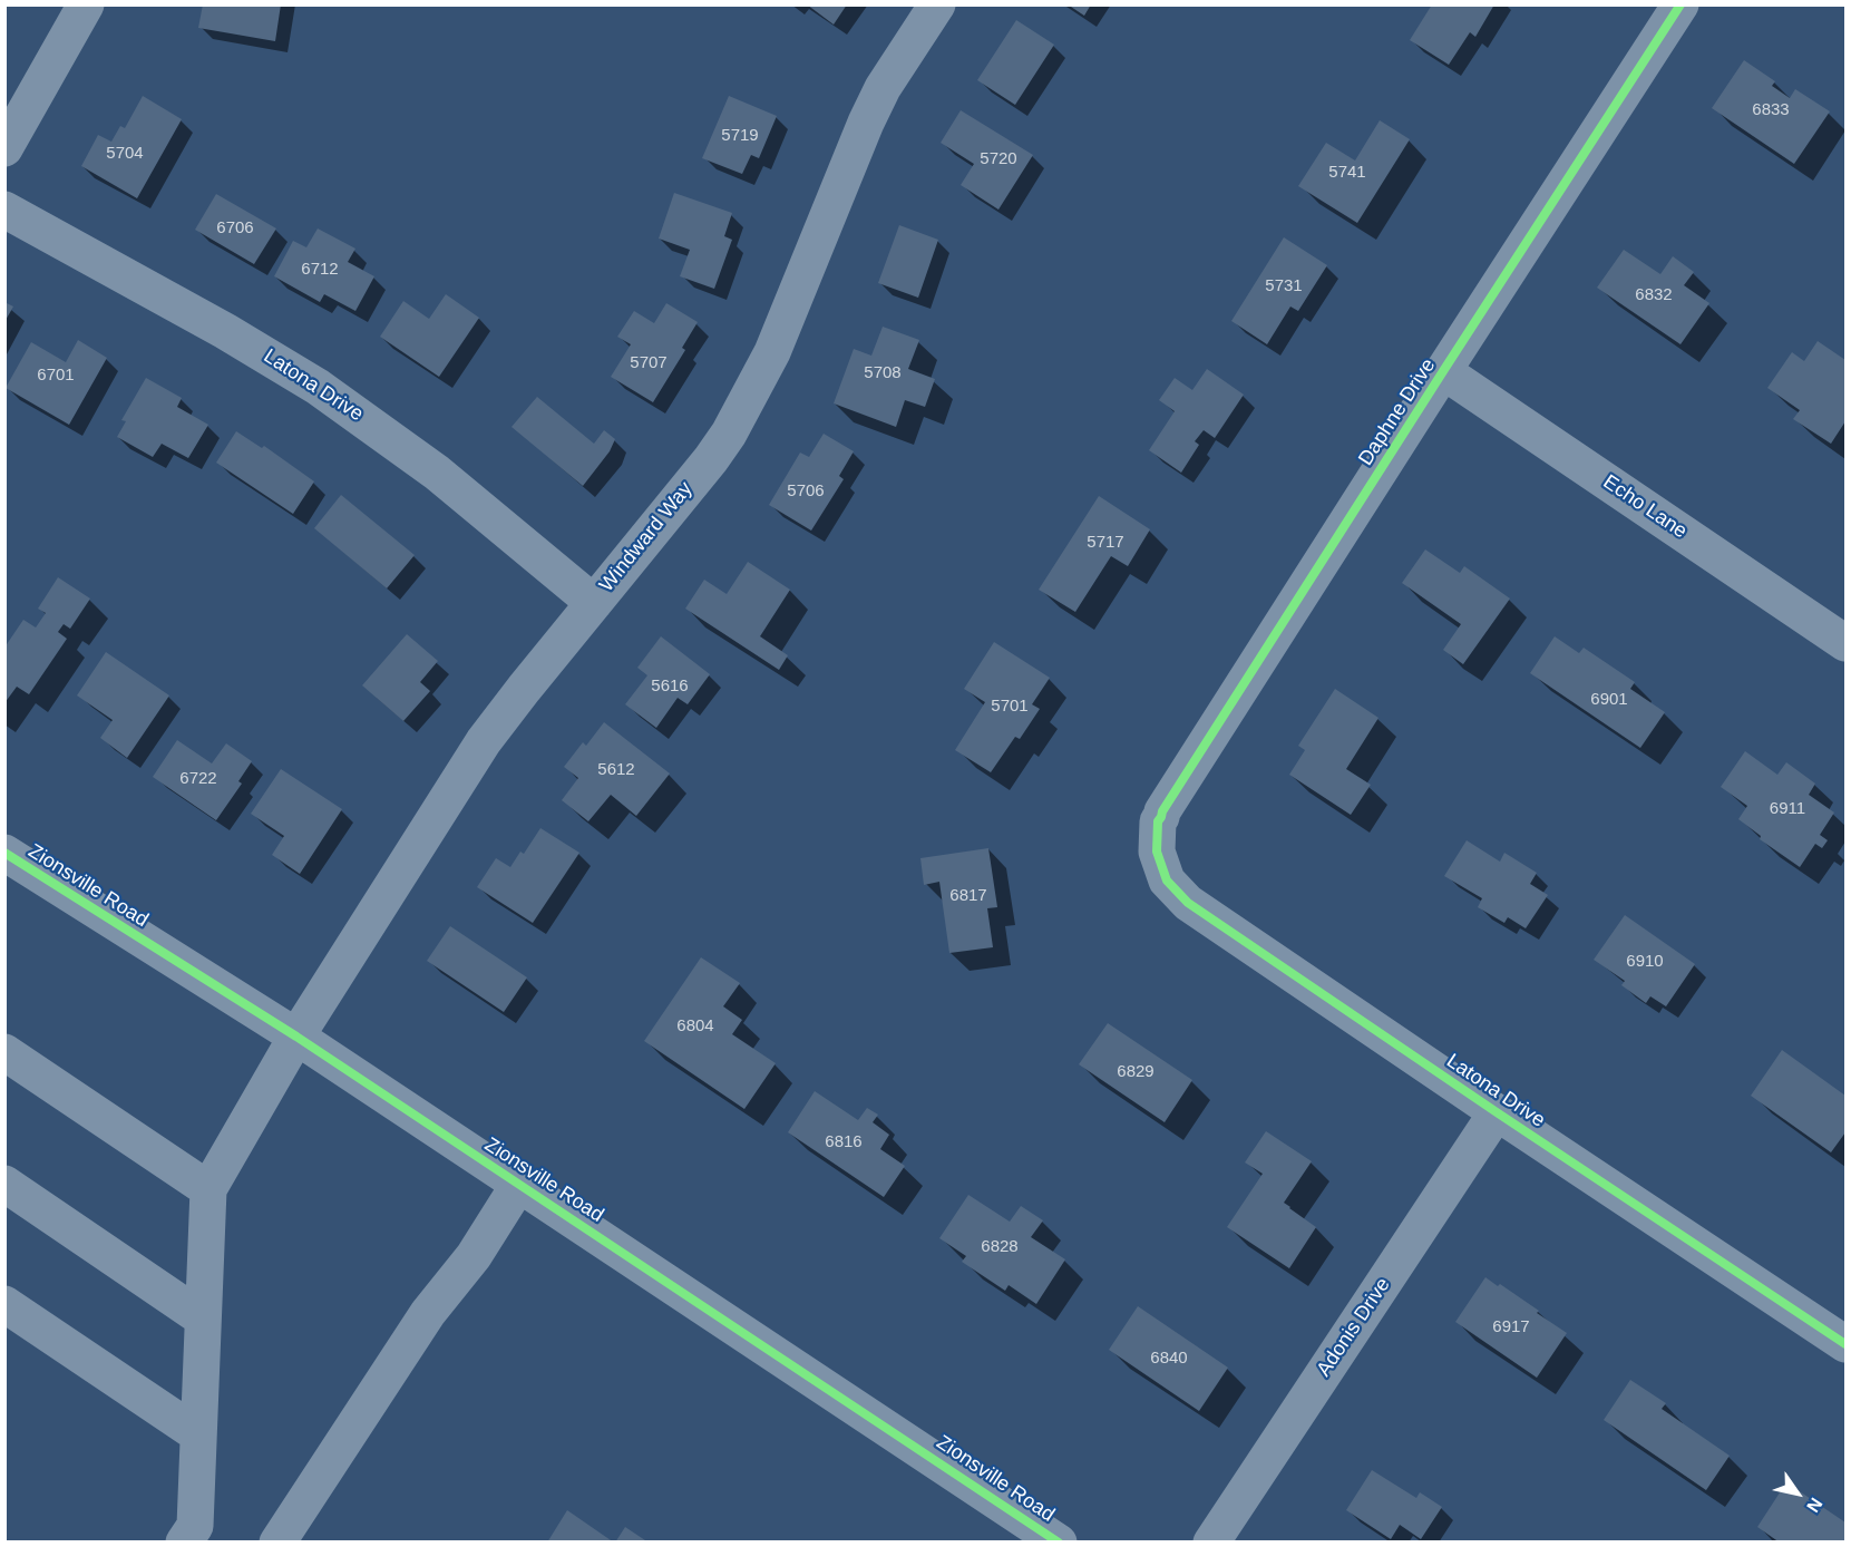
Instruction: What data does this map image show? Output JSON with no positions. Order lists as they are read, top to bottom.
{
  "streets": {
    "street": [
      "Latona Drive",
      "Daphne Drive",
      "Echo Lane",
      "Windward Way",
      "Zionsville Road",
      "Adonis Drive"
    ]
  },
  "crossings": [
    ["Latona Drive", "Daphne Drive"],
    ["Latona Drive", "Windward Way"],
    ["Latona Drive", "Adonis Drive"],
    ["Daphne Drive", "Echo Lane"],
    ["Windward Way", "Zionsville Road"]
  ],
  "house_numbers": [
    "6833",
    "5719",
    "5704",
    "5720",
    "5741",
    "6706",
    "6712",
    "5731",
    "6832",
    "5707",
    "5708",
    "6701",
    "5706",
    "5717",
    "5616",
    "6901",
    "5701",
    "5612",
    "6722",
    "6911",
    "6817",
    "6910",
    "6804",
    "6829",
    "6816",
    "6828",
    "6917",
    "6840"
  ],
  "north": "bottom right"
}
